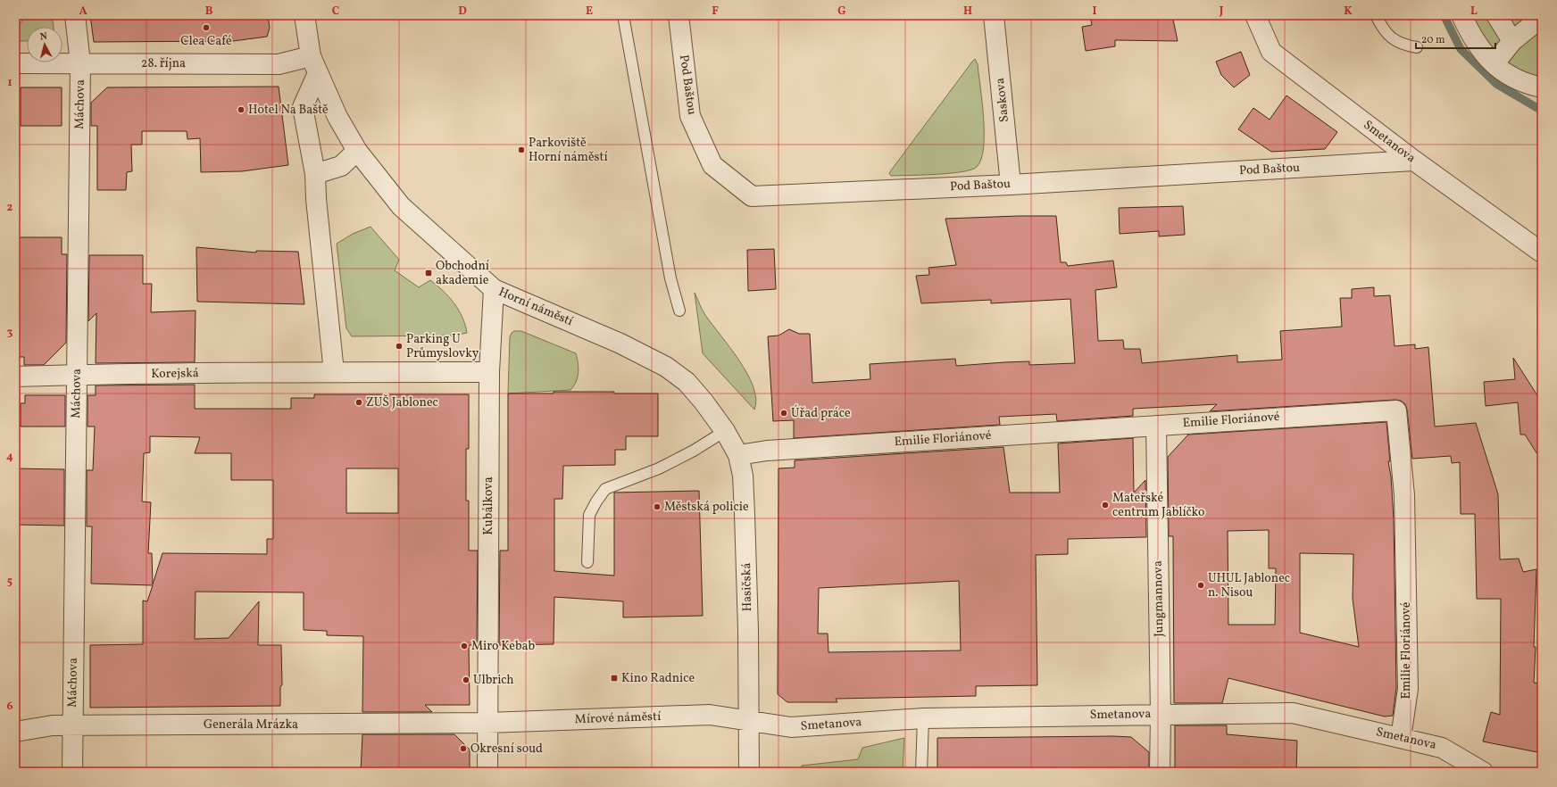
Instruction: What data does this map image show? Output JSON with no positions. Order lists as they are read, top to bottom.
{
  "streets": {
    "street": [
      "28. října",
      "Pod Baštou",
      "Saskova",
      "Máchova",
      "Smetanova",
      "Horní náměstí",
      "Korejská",
      "Emilie Floriánové",
      "Kubálkova",
      "Hasičská",
      "Jungmannova",
      "Mírové náměstí",
      "Generála Mrázka"
    ]
  },
  "crossings": [
    ["28. října", "Máchova"],
    ["28. října", "Horní náměstí"],
    ["Pod Baštou", "Saskova"],
    ["Pod Baštou", "Smetanova"],
    ["Máchova", "Korejská"],
    ["Máchova", "Generála Mrázka"],
    ["Smetanova", "Emilie Floriánové"],
    ["Smetanova", "Hasičská"],
    ["Smetanova", "Jungmannova"],
    ["Smetanova", "Mírové náměstí"],
    ["Horní náměstí", "Emilie Floriánové"],
    ["Horní náměstí", "Kubálkova"],
    ["Horní náměstí", "Hasičská"],
    ["Korejská", "Kubálkova"],
    ["Emilie Floriánové", "Hasičská"],
    ["Emilie Floriánové", "Jungmannova"],
    ["Kubálkova", "Mírové náměstí"],
    ["Kubálkova", "Generála Mrázka"],
    ["Hasičská", "Mírové náměstí"],
    ["Mírové náměstí", "Generála Mrázka"]
  ],
  "places": {
    "other": [
      "Clea Café",
      "Hotel Na Baště",
      "Parkoviště Horní náměstí",
      "Parking U Průmyslovky",
      "ZUŠ Jablonec",
      "Úřad práce",
      "Mateřské centrum Jablíčko",
      "Městská policie",
      "UHUL Jablonec n. Nisou",
      "Miro Kebab",
      "Ulbrich",
      "Okresní soud"
    ],
    "transit": ["Obchodní akademie", "Kino Radnice"]
  },
  "scale_bar": "20 m",
  "north": "top",
  "grid": {
    "columns": [
      "A",
      "B",
      "C",
      "D",
      "E",
      "F",
      "G",
      "H",
      "I",
      "J",
      "K",
      "L"
    ],
    "rows": [
      "1",
      "2",
      "3",
      "4",
      "5",
      "6"
    ]
  }
}
